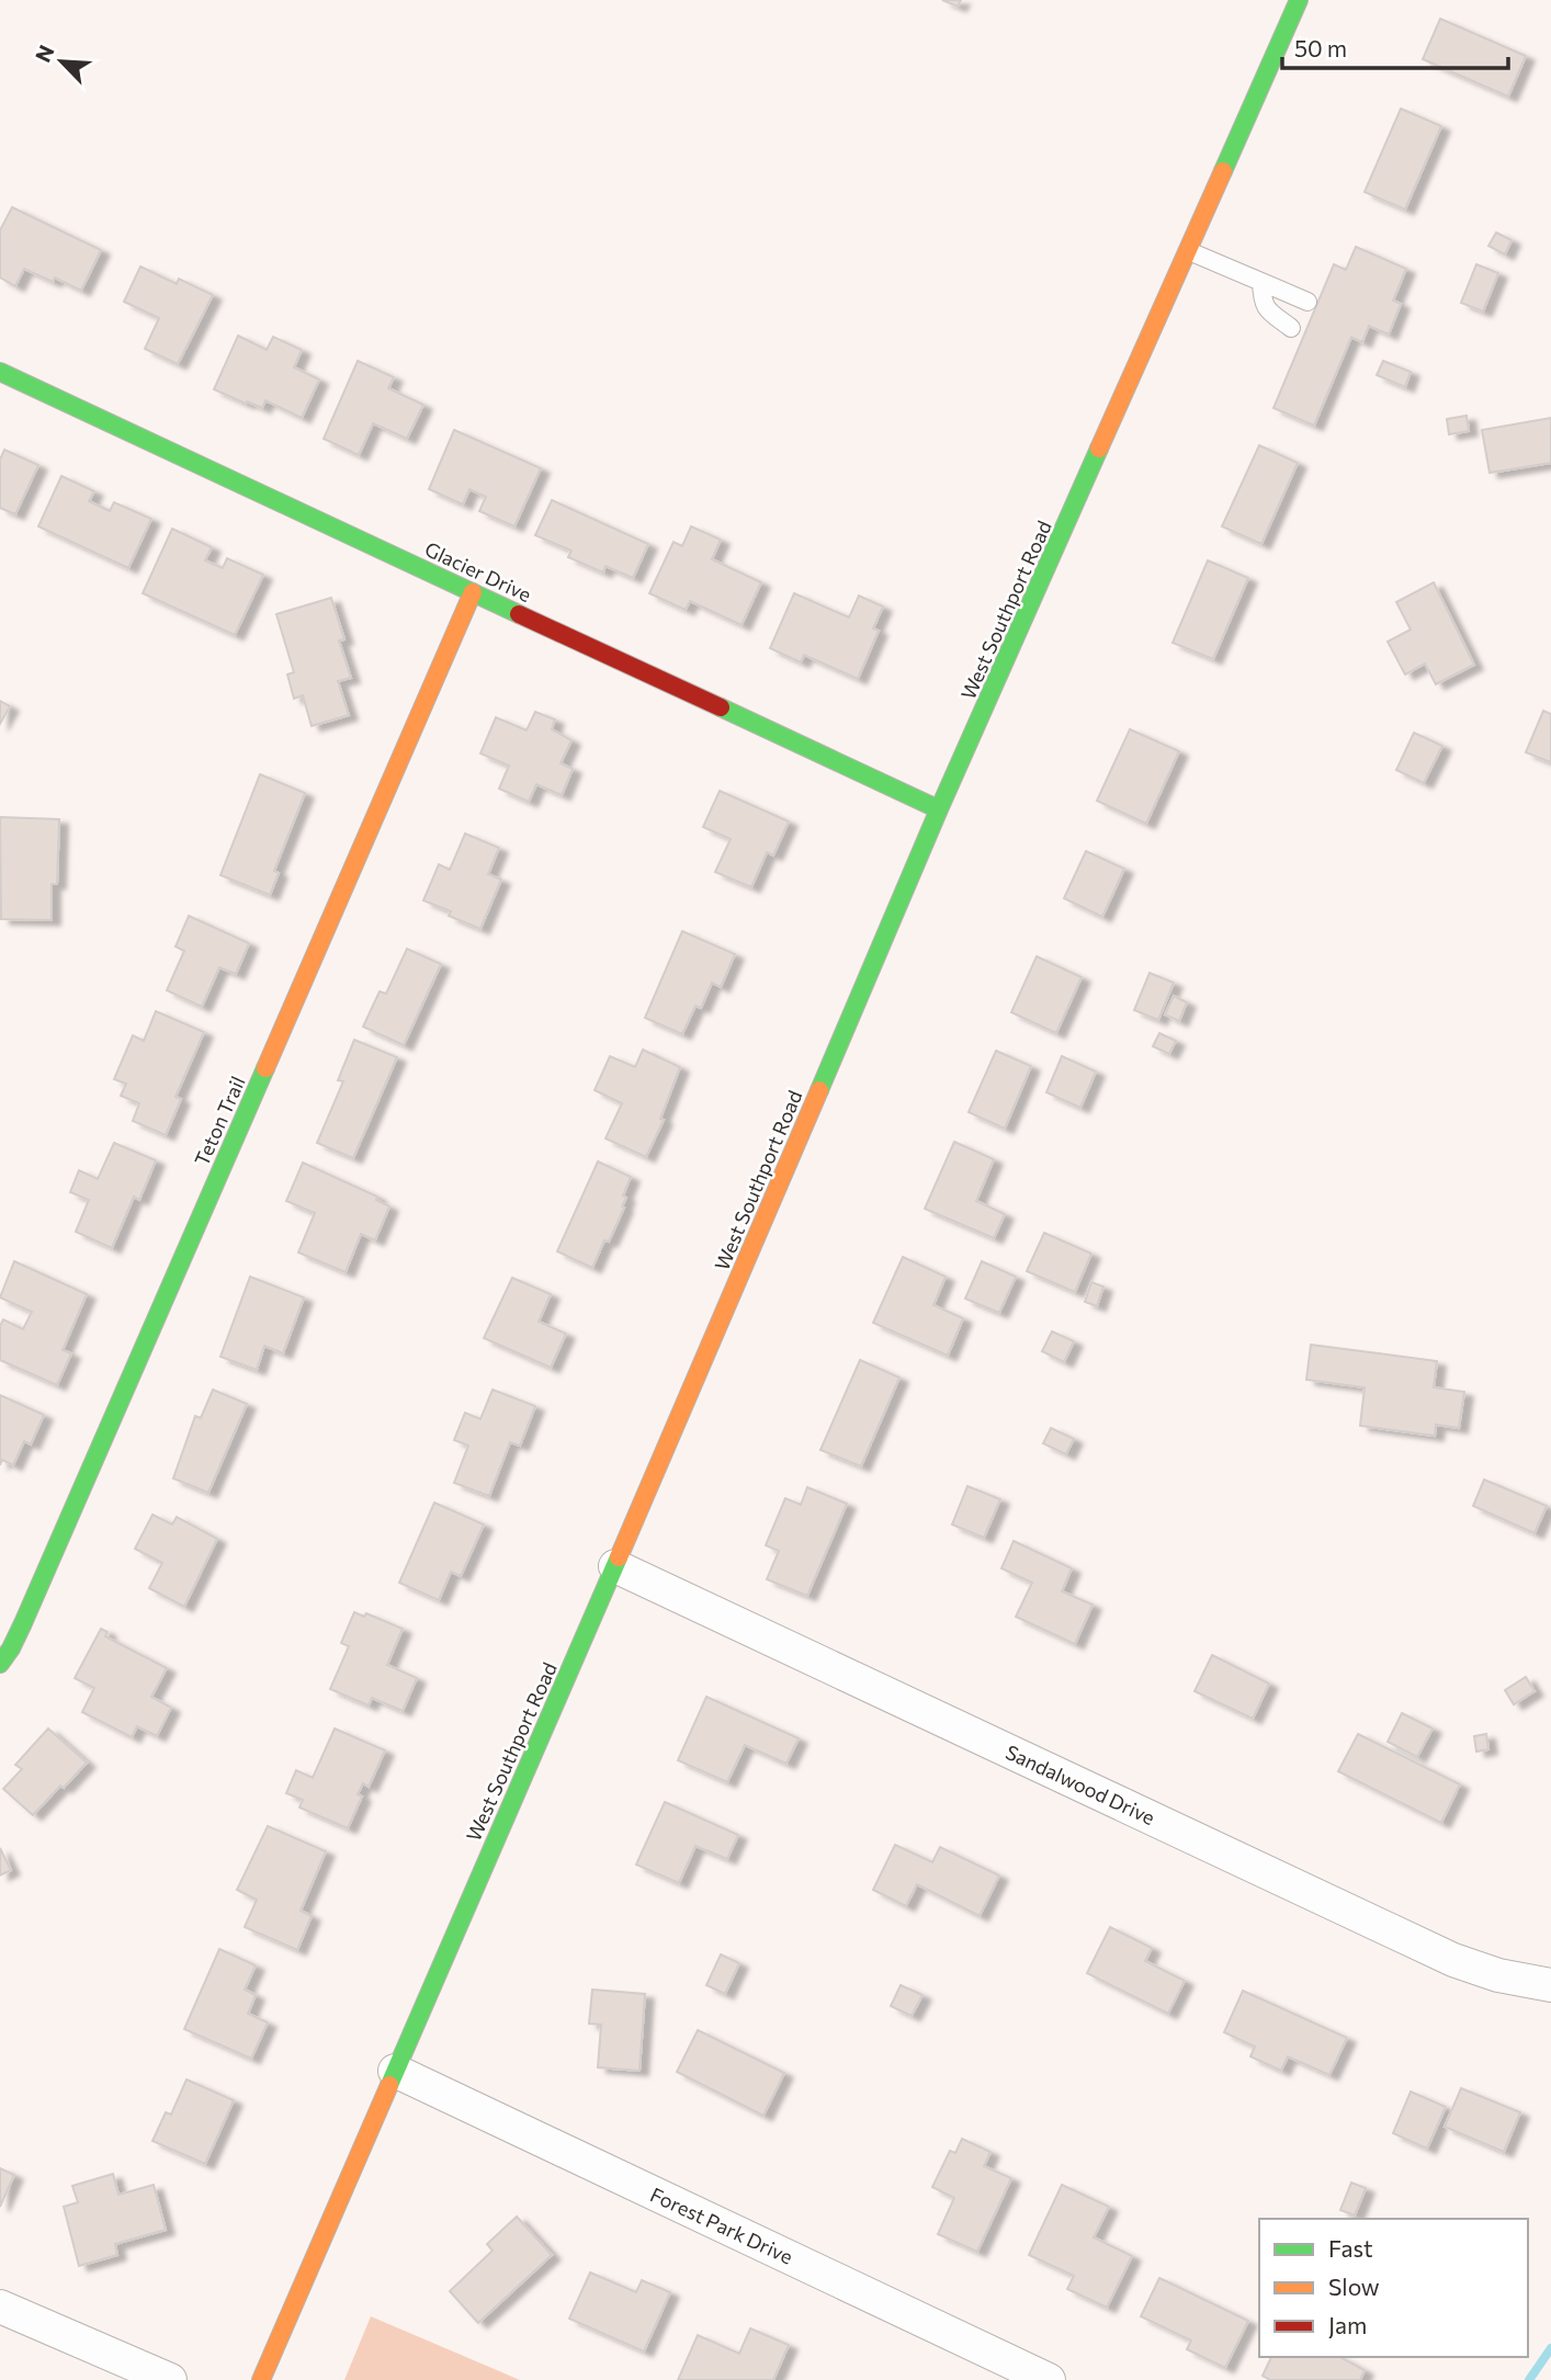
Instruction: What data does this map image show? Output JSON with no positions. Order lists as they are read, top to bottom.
{
  "streets": {
    "main road": ["Glacier Drive", "West Southport Road", "Teton Trail"],
    "street": ["Sandalwood Drive", "Forest Park Drive"]
  },
  "crossings": [
    ["Glacier Drive", "West Southport Road"],
    ["Glacier Drive", "Teton Trail"],
    ["West Southport Road", "Sandalwood Drive"],
    ["West Southport Road", "Forest Park Drive"]
  ],
  "legend": ["Fast", "Slow", "Jam"],
  "scale_bar": "50 m",
  "north": "top left"
}
